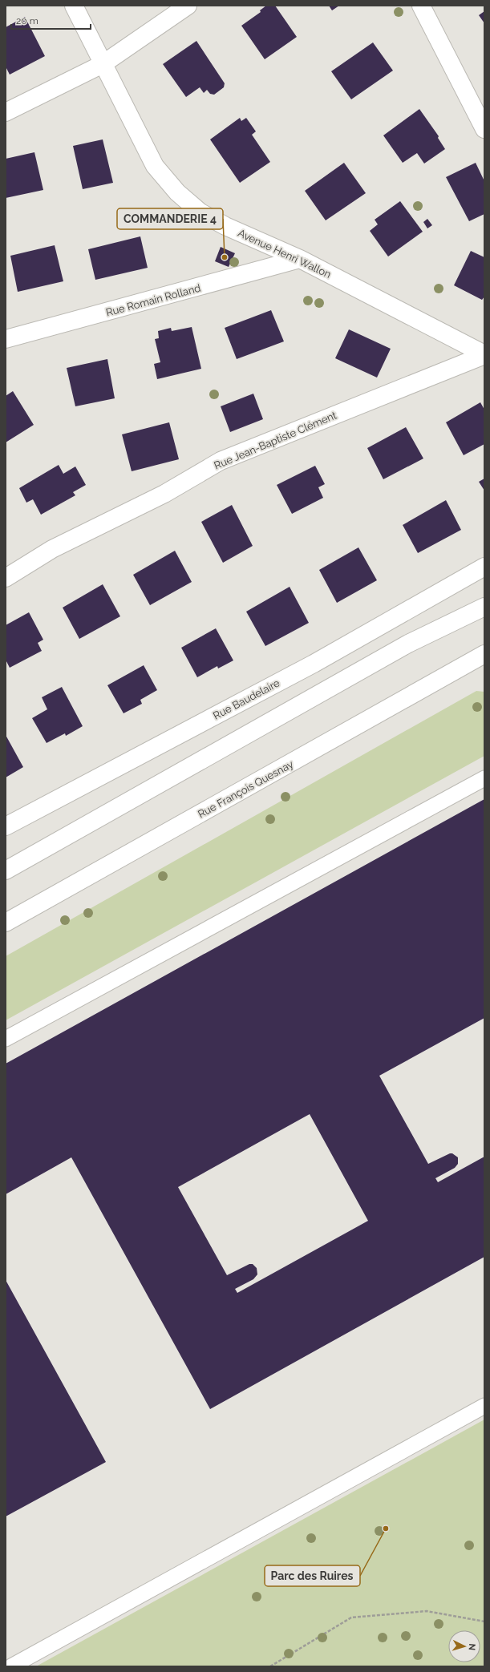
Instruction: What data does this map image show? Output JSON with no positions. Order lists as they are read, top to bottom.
{
  "streets": {
    "street": [
      "Avenue Henri Wallon",
      "Rue Romain Rolland",
      "Rue Jean-Baptiste Clément",
      "Rue Baudelaire",
      "Rue François Quesnay"
    ]
  },
  "crossings": [
    ["Avenue Henri Wallon", "Rue Romain Rolland"],
    ["Avenue Henri Wallon", "Rue Jean-Baptiste Clément"]
  ],
  "places": ["COMMANDERIE 4", "Parc des Ruires"],
  "scale_bar": "20 m",
  "north": "right"
}
